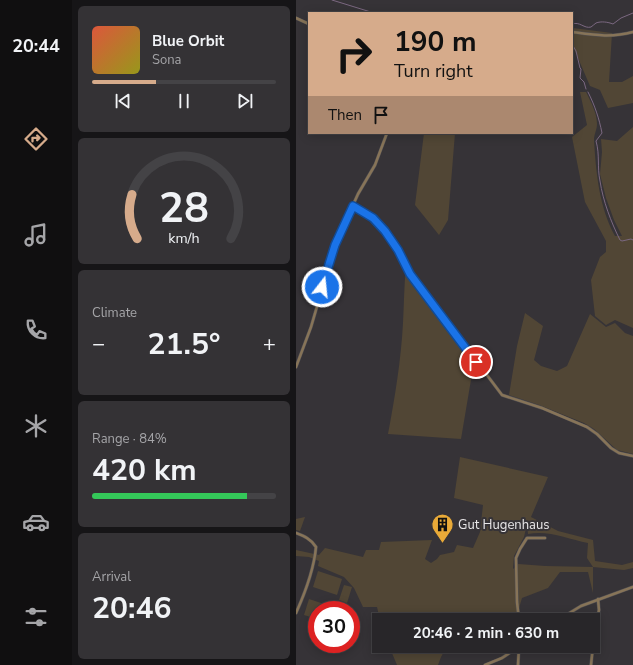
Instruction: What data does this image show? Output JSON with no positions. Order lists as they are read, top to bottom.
{
  "places": {
    "building": ["Gut Hugenhaus"]
  },
  "page": {
    "tabs": "20:44",
    "turn": ["190 m", "Turn right"],
    "song": ["Blue Orbit", "Sona"],
    "then": "Then",
    "tile": [
      "Climate",
      ["Range · 84%", "420 km"],
      ["Arrival", "20:46"]
    ],
    "heat": ["−", "21.5°", "+"],
    "limit": "30",
    "trip": "20:46 · 2 min · 630 m",
    "gauge": ["28", "km/h"]
  }
}
